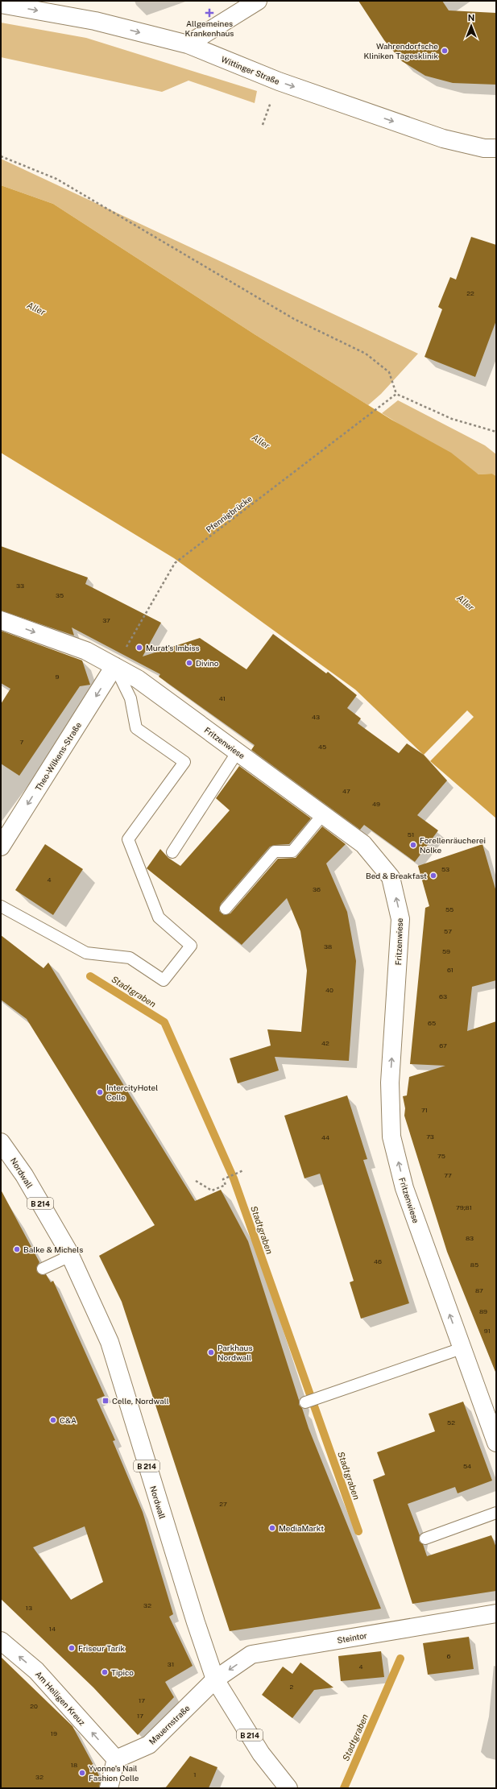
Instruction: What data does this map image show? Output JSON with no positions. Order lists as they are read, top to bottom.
{
  "streets": {
    "street": [
      "Wittinger Straße",
      "Fritzenwiese",
      "Theo-Wilkens-Straße",
      "Nordwall",
      "B 214",
      "Steintor",
      "Am Heiligen Kreuz",
      "Mauernstraße"
    ],
    "path": ["Pfennigbrücke"]
  },
  "crossings": [
    ["Pfennigbrücke", "Fritzenwiese"],
    ["Pfennigbrücke", "Theo-Wilkens-Straße"],
    ["Fritzenwiese", "Theo-Wilkens-Straße"],
    ["Nordwall", "Steintor"],
    ["Nordwall", "Mauernstraße"],
    ["Steintor", "Mauernstraße"],
    ["Am Heiligen Kreuz", "Mauernstraße"]
  ],
  "one_way": [
    "Wittinger Straße",
    "Theo-Wilkens-Straße",
    "Steintor",
    "Am Heiligen Kreuz"
  ],
  "water": ["Aller", "Stadtgraben"],
  "places": {
    "health": ["Allgemeines Krankenhaus"],
    "other": [
      "Wahrendorfsche Kliniken Tagesklinik",
      "Murat's Imbiss",
      "Divino",
      "Forellenräucherei Nölke",
      "Bed & Breakfast",
      "IntercityHotel Celle",
      "Balke & Michels",
      "Parkhaus Nordwall",
      "C&A",
      "MediaMarkt",
      "Friseur Tarik",
      "Tipico",
      "Yvonne's Nail Fashion Celle"
    ],
    "transit": ["Celle, Nordwall"]
  },
  "house_numbers": [
    "22",
    "33",
    "35",
    "37",
    "9",
    "41",
    "43",
    "7",
    "45",
    "47",
    "49",
    "51",
    "53",
    "4",
    "36",
    "55",
    "57",
    "38",
    "59",
    "61",
    "40",
    "63",
    "65",
    "42",
    "67",
    "71",
    "73",
    "44",
    "75",
    "77",
    "79;81",
    "83",
    "46",
    "85",
    "87",
    "89",
    "91",
    "52",
    "54",
    "27",
    "32",
    "13",
    "14",
    "6",
    "31",
    "4",
    "2",
    "17",
    "20",
    "17",
    "19",
    "18",
    "1",
    "32"
  ],
  "north": "top"
}
